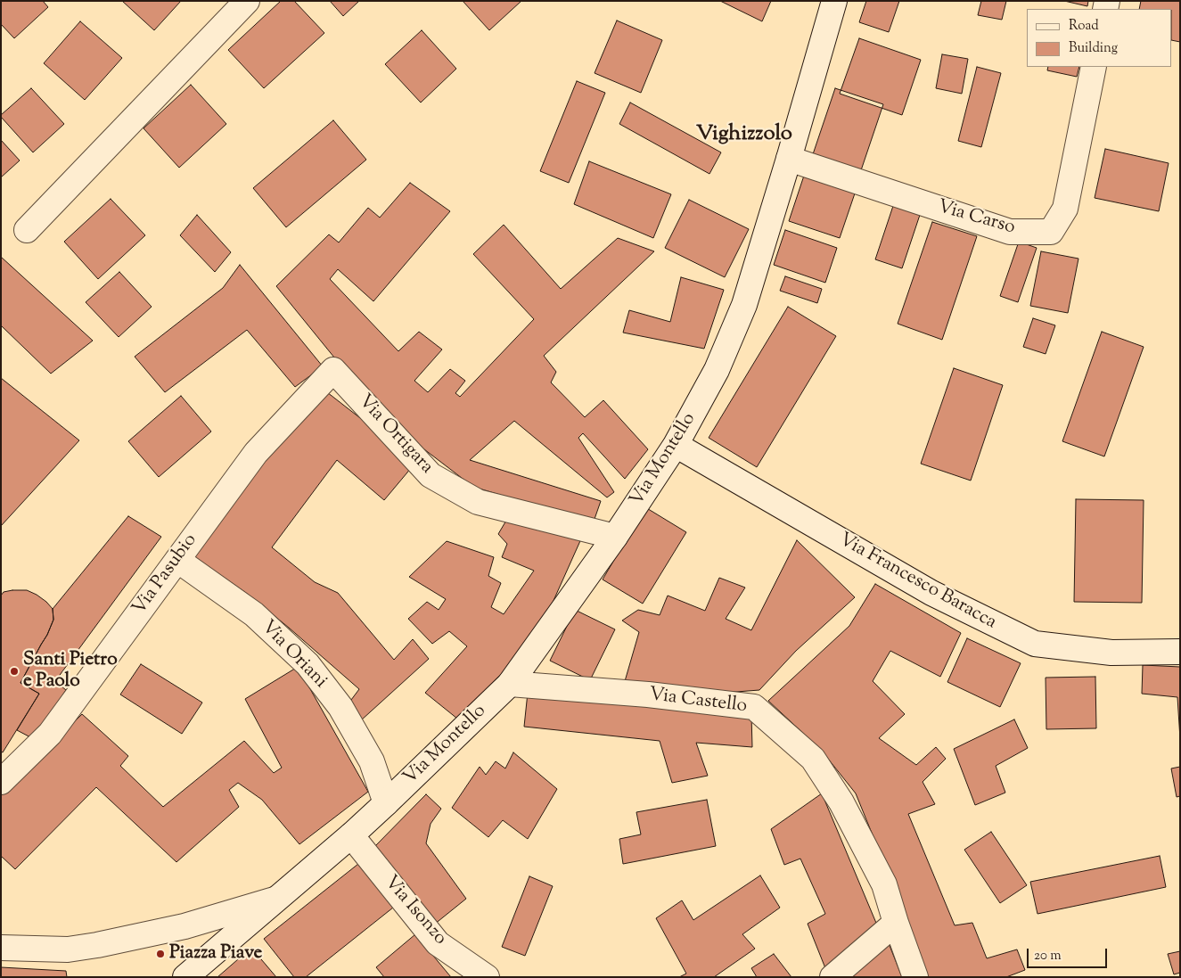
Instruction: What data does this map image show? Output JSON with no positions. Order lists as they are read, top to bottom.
{
  "streets": {
    "street": [
      "Via Carso",
      "Via Ortigara",
      "Via Montello",
      "Via Pasubio",
      "Via Francesco Baracca",
      "Via Oriani",
      "Via Castello",
      "Via Isonzo"
    ]
  },
  "crossings": [
    ["Via Carso", "Via Montello"],
    ["Via Ortigara", "Via Montello"],
    ["Via Ortigara", "Via Pasubio"],
    ["Via Montello", "Via Francesco Baracca"],
    ["Via Montello", "Via Oriani"],
    ["Via Montello", "Via Castello"],
    ["Via Montello", "Via Isonzo"],
    ["Via Pasubio", "Via Oriani"]
  ],
  "districts": ["Vighizzolo"],
  "places": ["Santi Pietro e Paolo", "Piazza Piave"],
  "legend": ["Road", "Building"],
  "scale_bar": "20 m"
}
